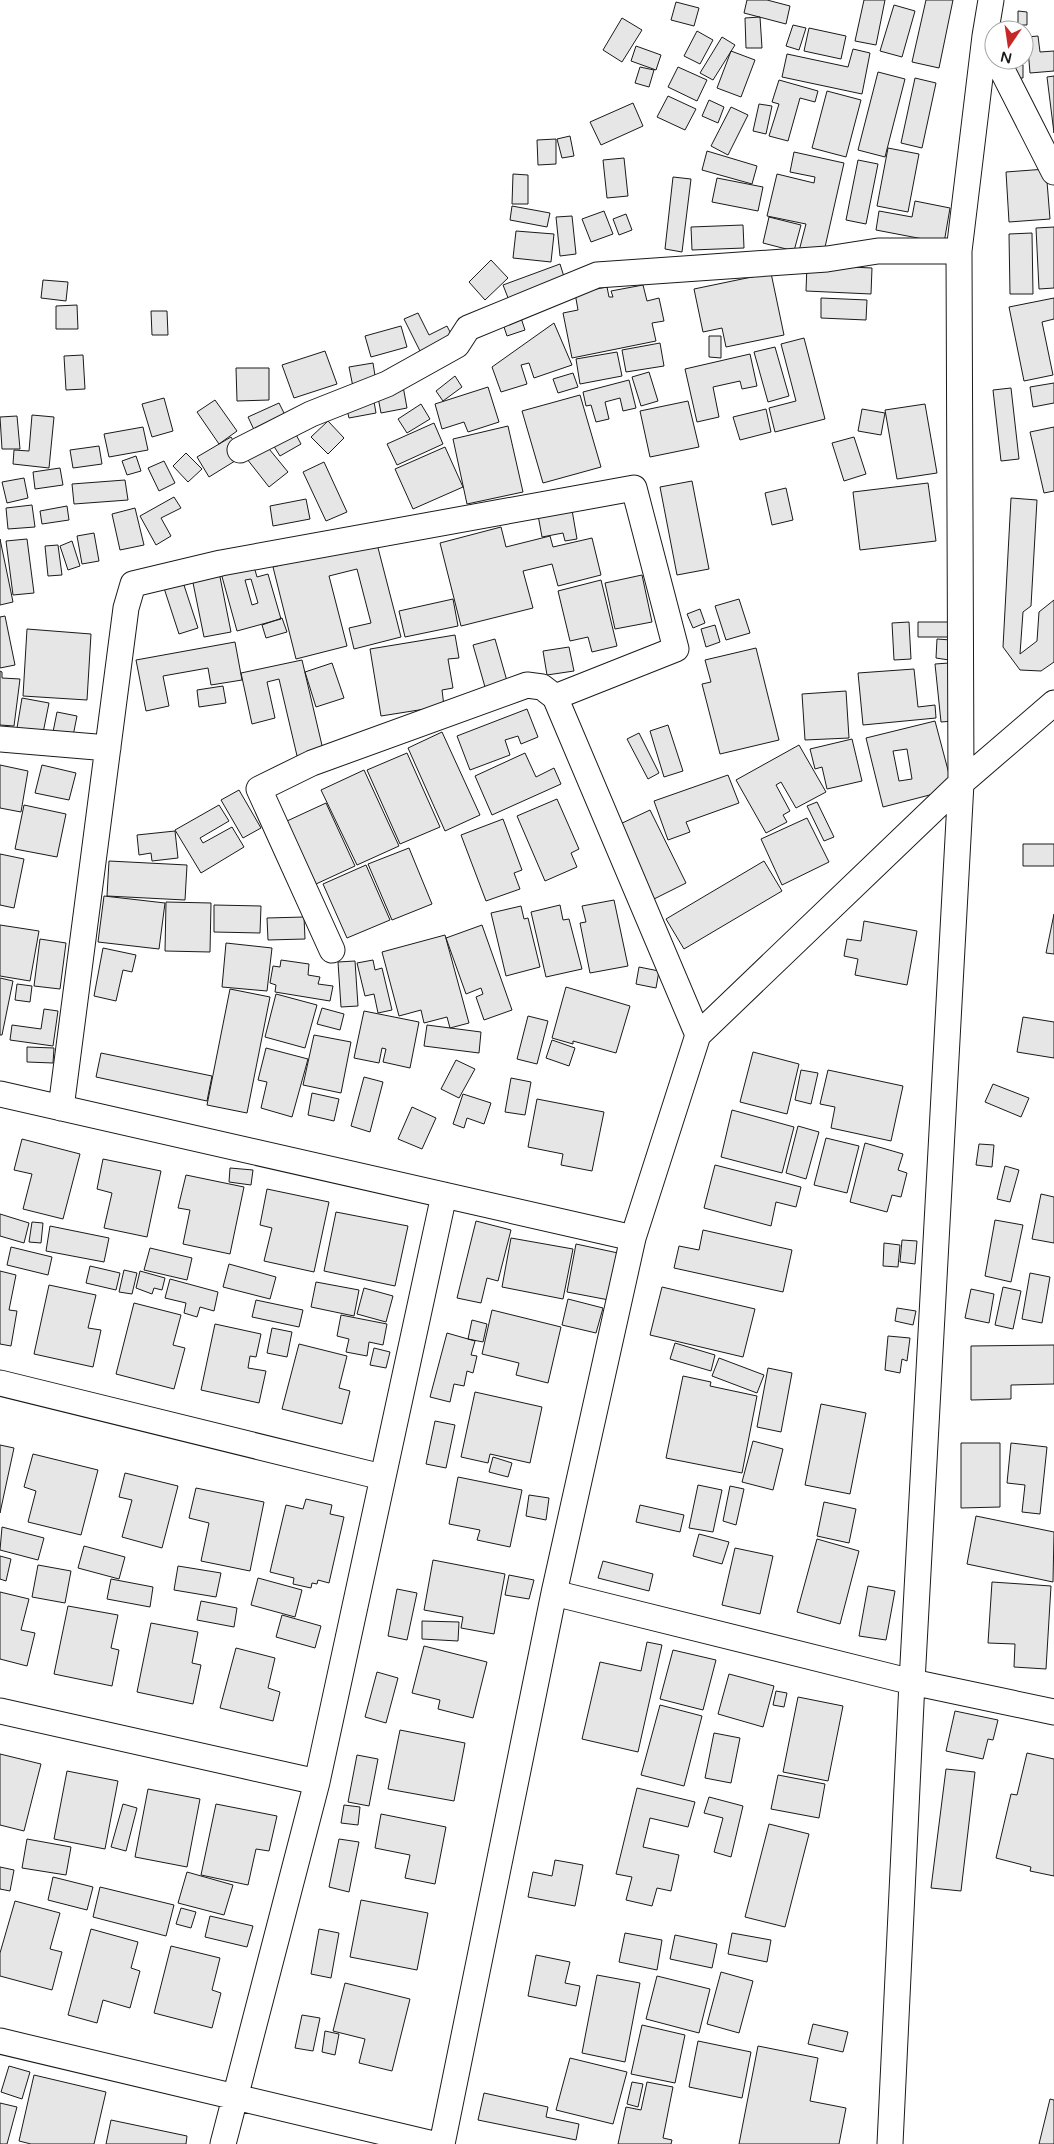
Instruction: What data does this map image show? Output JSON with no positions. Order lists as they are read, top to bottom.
{
  "north": "bottom"
}
